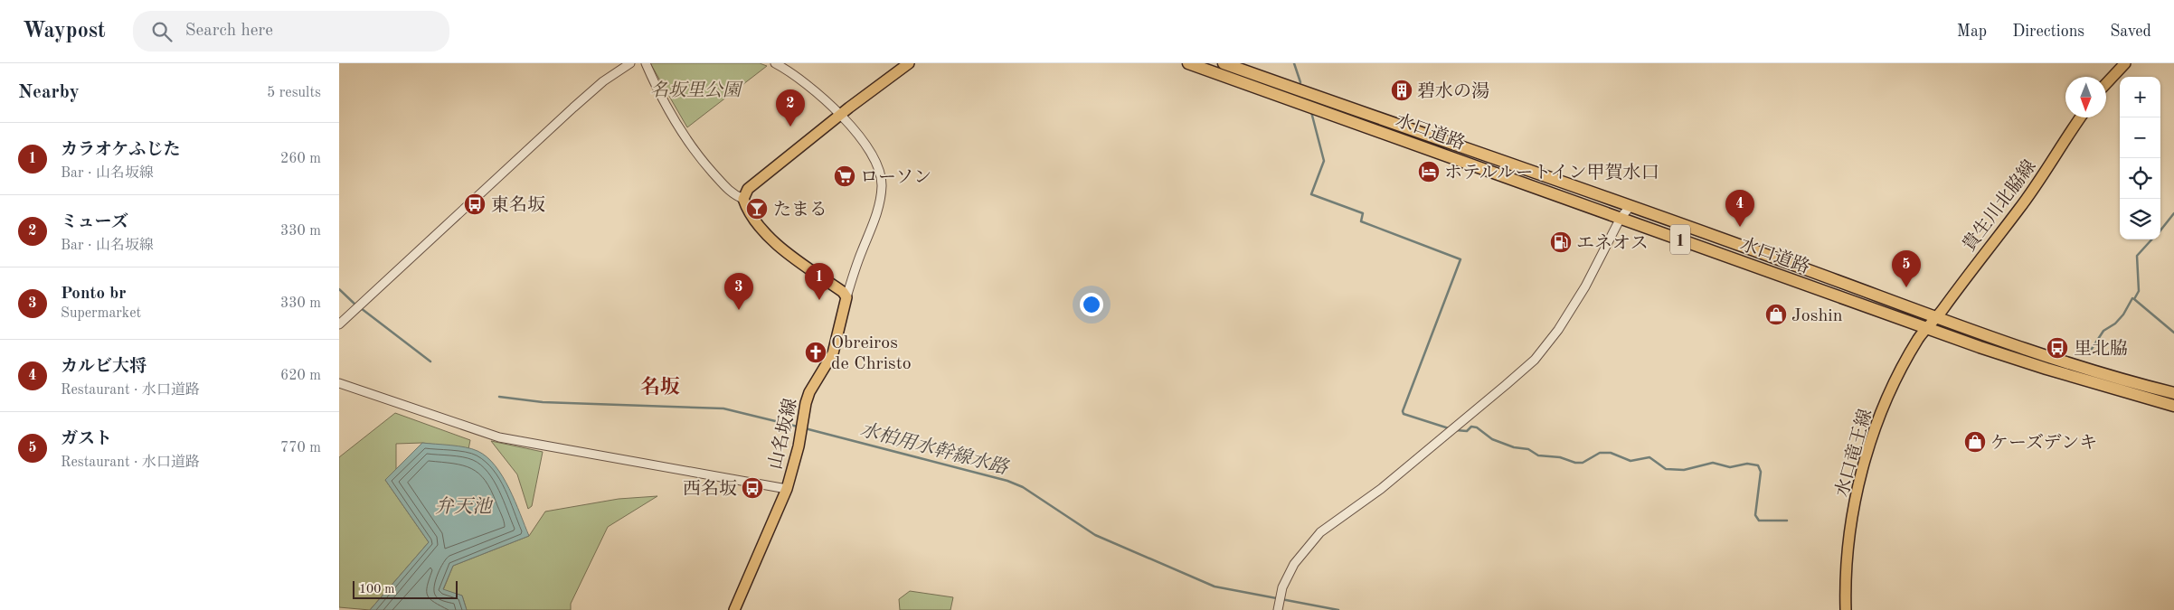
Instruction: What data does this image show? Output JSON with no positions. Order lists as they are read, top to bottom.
{
  "streets": {
    "highway": ["水口道路", "1"],
    "main road": ["貴生川北脇線", "山名坂線", "水口竜王線"]
  },
  "crossings": [
    ["水口道路", "貴生川北脇線"],
    ["水口道路", "水口竜王線"],
    ["貴生川北脇線", "水口竜王線"]
  ],
  "districts": ["名坂"],
  "water": ["水柏用水幹線水路", "弁天池"],
  "parks": ["名坂里公園"],
  "places": {
    "building": ["碧水の湯"],
    "hotel": ["ホテルルートイン甲賀水口"],
    "supermarket": ["ローソン"],
    "bus stop": ["東名坂", "里北脇", "西名坂"],
    "bar": ["たまる"],
    "fuel station": ["エネオス"],
    "shop": ["Joshin", "ケーズデンキ"],
    "church": ["Obreiros de Christo"]
  },
  "scale_bar": "100 m",
  "north": "bottom",
  "page": {
    "header": "Waypost",
    "search": "Search here",
    "nav": ["Map", "Directions", "Saved"],
    "heading": ["Nearby", "5 results"],
    "map_buttons": ["+", "−"],
    "pins": [
      "2",
      "4",
      "5",
      "1",
      "3"
    ],
    "list": [
      {
        "mark": "1",
        "name": "カラオケふじた",
        "note": "Bar · 山名坂線",
        "value": "260 m"
      },
      {
        "mark": "2",
        "name": "ミューズ",
        "note": "Bar · 山名坂線",
        "value": "330 m"
      },
      {
        "mark": "3",
        "name": "Ponto br",
        "note": "Supermarket",
        "value": "330 m"
      },
      {
        "mark": "4",
        "name": "カルビ大将",
        "note": "Restaurant · 水口道路",
        "value": "620 m"
      },
      {
        "mark": "5",
        "name": "ガスト",
        "note": "Restaurant · 水口道路",
        "value": "770 m"
      }
    ],
    "scale": "100 m"
  }
}
